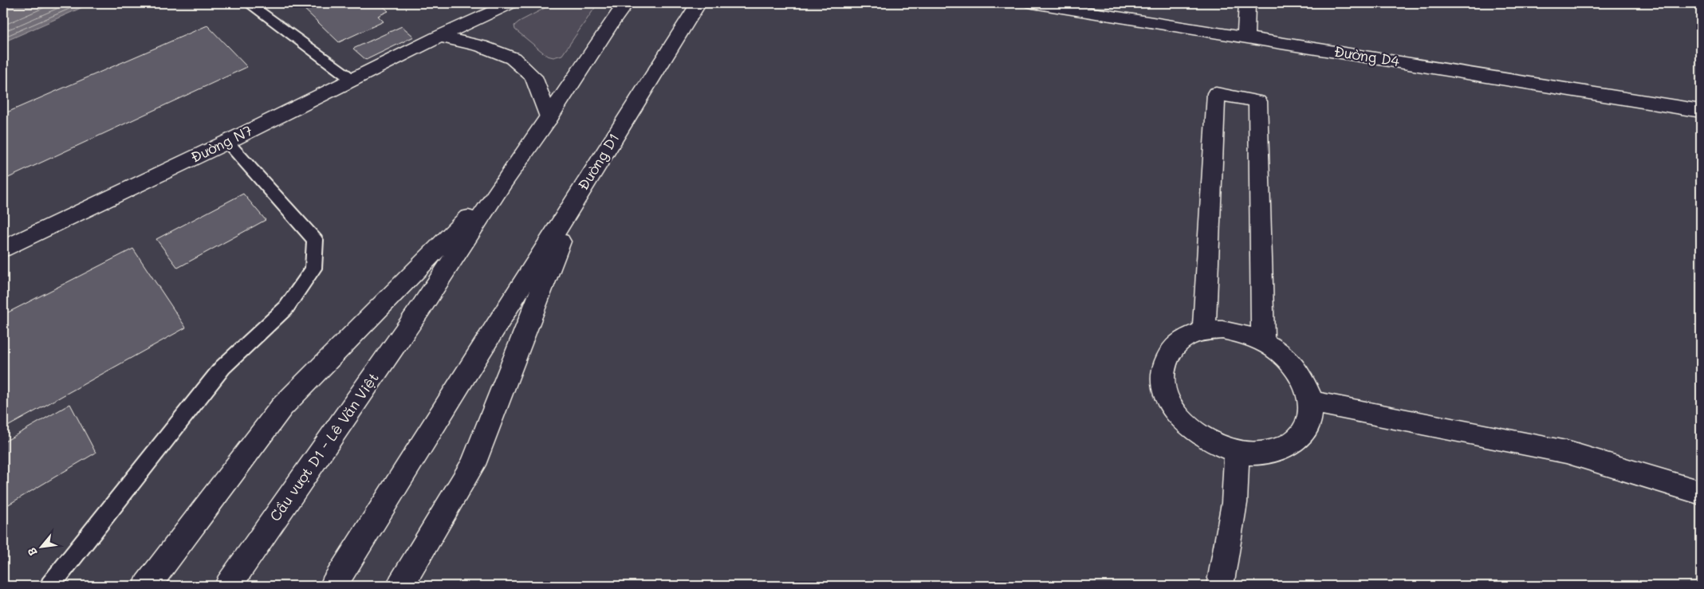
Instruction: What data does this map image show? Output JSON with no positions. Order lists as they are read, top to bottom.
{
  "streets": {
    "street": [
      "Đường D4",
      "Đường N7",
      "Đường D1",
      "Cầu vượt D1 - Lê Văn Việt"
    ]
  },
  "north": "bottom left"
}
